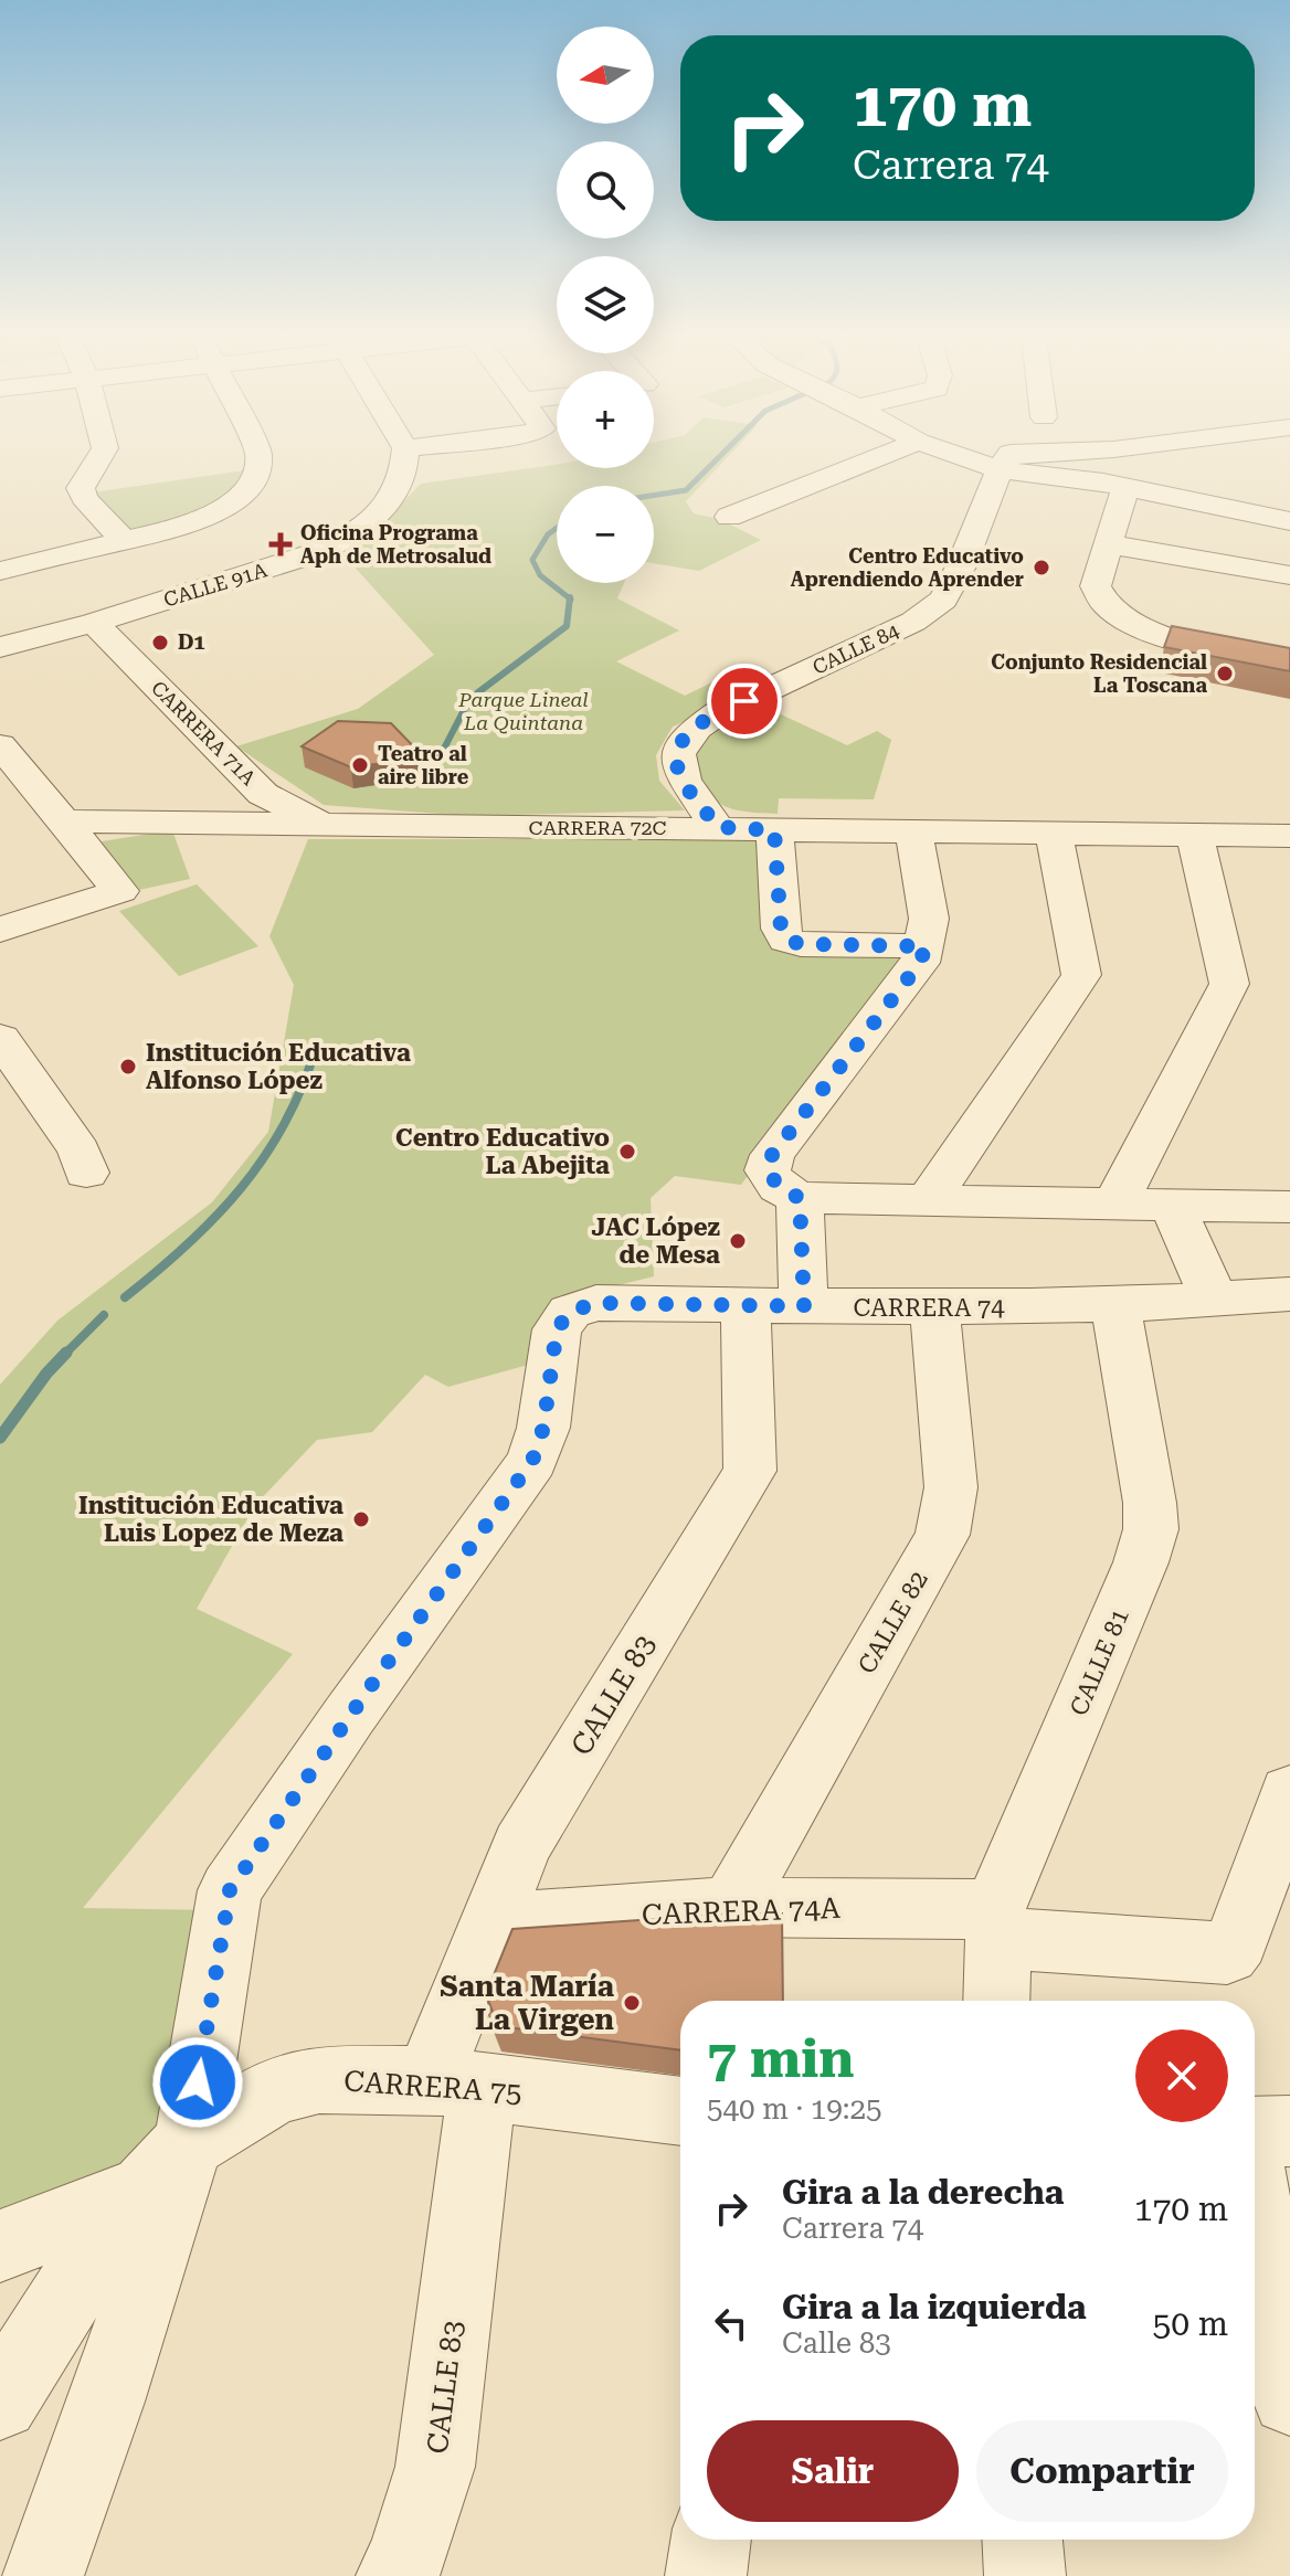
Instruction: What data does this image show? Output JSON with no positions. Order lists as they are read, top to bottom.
{
  "streets": {
    "street": [
      "CALLE 91A",
      "CALLE 84",
      "CARRERA 71A",
      "CARRERA 72C",
      "CARRERA 74",
      "CALLE 82",
      "CALLE 81",
      "CALLE 83",
      "CARRERA 74A",
      "CARRERA 75"
    ]
  },
  "crossings": [
    ["CALLE 91A", "CARRERA 71A"],
    ["CALLE 84", "CARRERA 72C"],
    ["CARRERA 71A", "CARRERA 72C"],
    ["CARRERA 74", "CALLE 82"],
    ["CARRERA 74", "CALLE 81"],
    ["CARRERA 74", "CALLE 83"],
    ["CARRERA 74", "CARRERA 75"],
    ["CALLE 82", "CARRERA 74A"],
    ["CALLE 81", "CARRERA 74A"],
    ["CALLE 83", "CARRERA 74A"],
    ["CALLE 83", "CARRERA 75"]
  ],
  "parks": ["Parque Lineal La Quintana"],
  "places": {
    "health": ["Oficina Programa Aph de Metrosalud"],
    "other": [
      "Centro Educativo Aprendiendo Aprender",
      "D1",
      "Conjunto Residencial La Toscana",
      "Teatro al aire libre",
      "Institución Educativa Alfonso López",
      "Centro Educativo La Abejita",
      "JAC López de Mesa",
      "Institución Educativa Luis Lopez de Meza",
      "Santa María La Virgen"
    ]
  },
  "north": "left",
  "page": {
    "map_buttons": ["+", "−"],
    "turn": ["170 m", "Carrera 74"],
    "heading": ["7 min", "540 m · 19:25"],
    "list": [
      {
        "name": "Gira a la derecha",
        "note": "Carrera 74",
        "value": "170 m"
      },
      {
        "name": "Gira a la izquierda",
        "note": "Calle 83",
        "value": "50 m"
      }
    ],
    "buttons": ["Salir", "Compartir"]
  }
}
